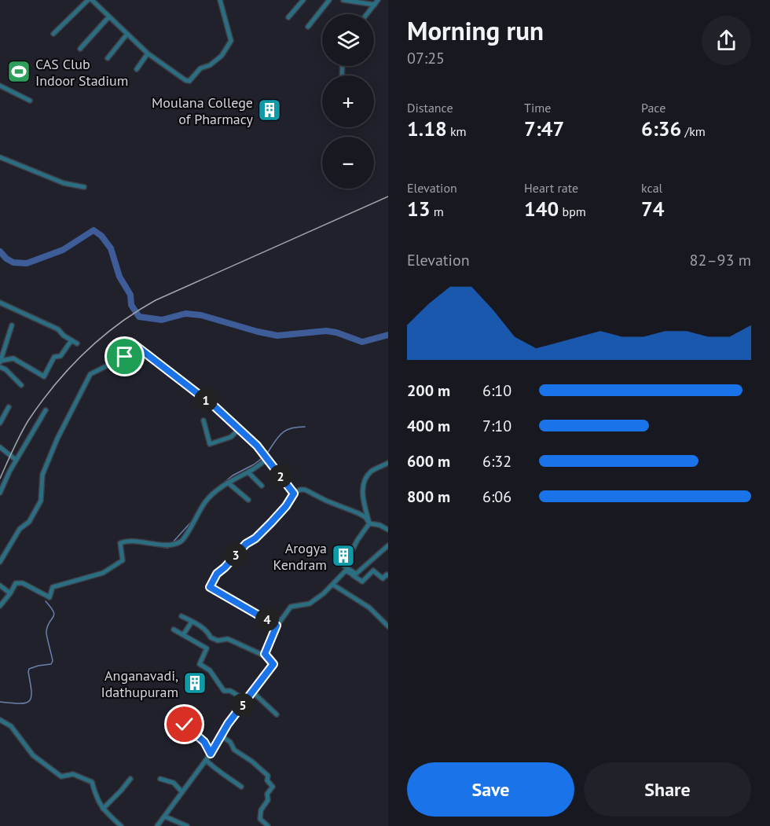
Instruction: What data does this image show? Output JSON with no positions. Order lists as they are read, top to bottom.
{
  "places": {
    "sports": ["CAS Club Indoor Stadium"],
    "building": ["Moulana College of Pharmacy", "Arogya Kendram", "Anganavadi, Idathupuram"]
  },
  "page": {
    "heading": ["Morning run", "07:25"],
    "map_buttons": ["+", "−"],
    "stats": [
      ["Distance", "1.18 km"],
      ["Time", "7:47"],
      ["Pace", "6:36 /km"],
      ["Elevation", "13 m"],
      ["Heart rate", "140 bpm"],
      ["kcal", "74"]
    ],
    "chart": ["Elevation", "82–93 m"],
    "list": [
      {
        "name": "200 m",
        "note": "6:10"
      },
      {
        "name": "400 m",
        "note": "7:10"
      },
      {
        "name": "600 m",
        "note": "6:32"
      },
      {
        "name": "800 m",
        "note": "6:06"
      }
    ],
    "pins": [
      "1",
      "2",
      "3",
      "4",
      "5"
    ],
    "buttons": ["Save", "Share"]
  }
}
